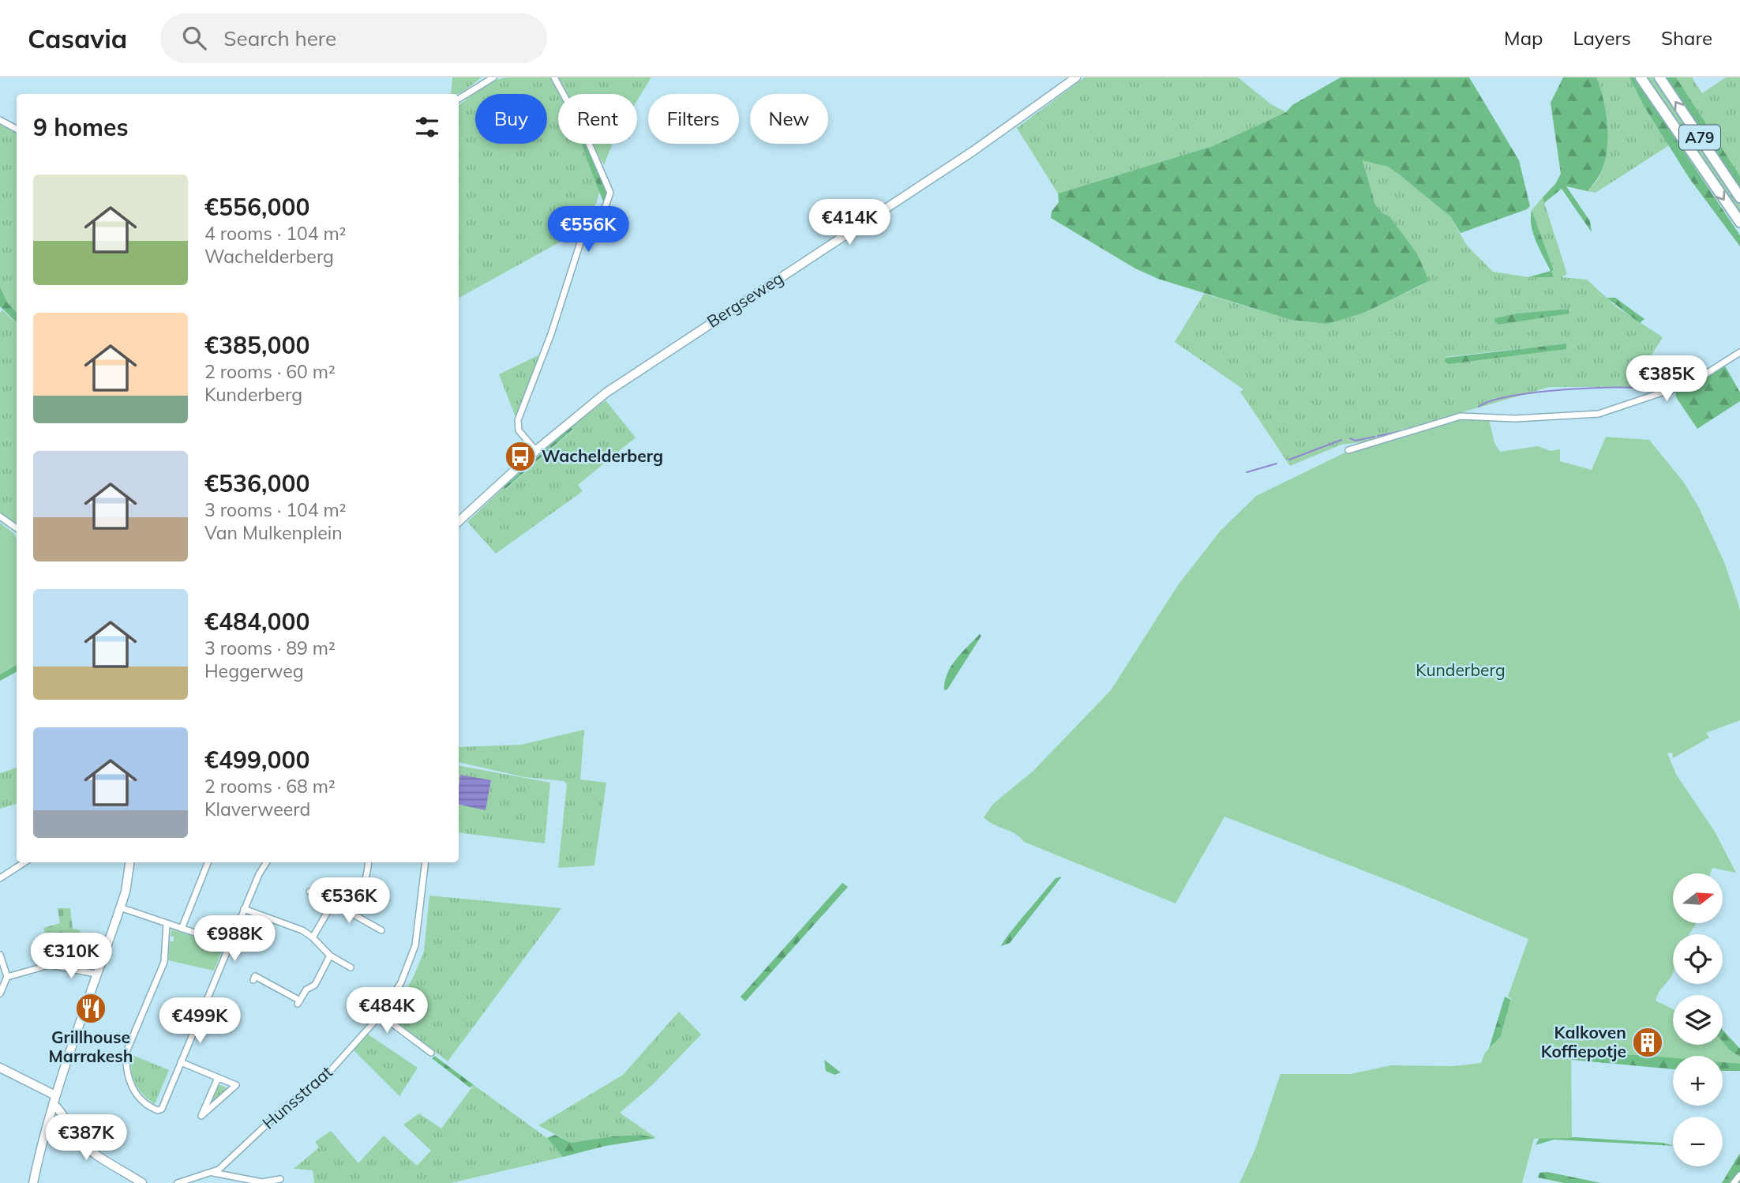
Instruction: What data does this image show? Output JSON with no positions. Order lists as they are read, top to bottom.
{
  "streets": {
    "highway": ["A79"],
    "street": ["Bergseweg", "Hunsstraat"]
  },
  "parks": ["Kunderberg"],
  "places": {
    "bus stop": ["Wachelderberg"],
    "restaurant": ["Grillhouse Marrakesh"],
    "building": ["Kalkoven Koffiepotje"]
  },
  "north": "right",
  "page": {
    "header": "Casavia",
    "search": "Search here",
    "nav": ["Map", "Layers", "Share"],
    "chip": [
      "Buy",
      "Rent",
      "Filters",
      "New"
    ],
    "heading": "9 homes",
    "list": [
      {
        "name": "€556,000",
        "note": "4 rooms · 104 m² · Wachelderberg"
      },
      {
        "name": "€385,000",
        "note": "2 rooms · 60 m² · Kunderberg"
      },
      {
        "name": "€536,000",
        "note": "3 rooms · 104 m² · Van Mulkenplein"
      },
      {
        "name": "€484,000",
        "note": "3 rooms · 89 m² · Heggerweg"
      },
      {
        "name": "€499,000",
        "note": "2 rooms · 68 m² · Klaverweerd"
      }
    ],
    "price": [
      "€414K",
      "€556K",
      "€385K",
      "€536K",
      "€988K",
      "€310K",
      "€484K",
      "€499K",
      "€387K"
    ],
    "map_buttons": ["+", "−"]
  }
}
